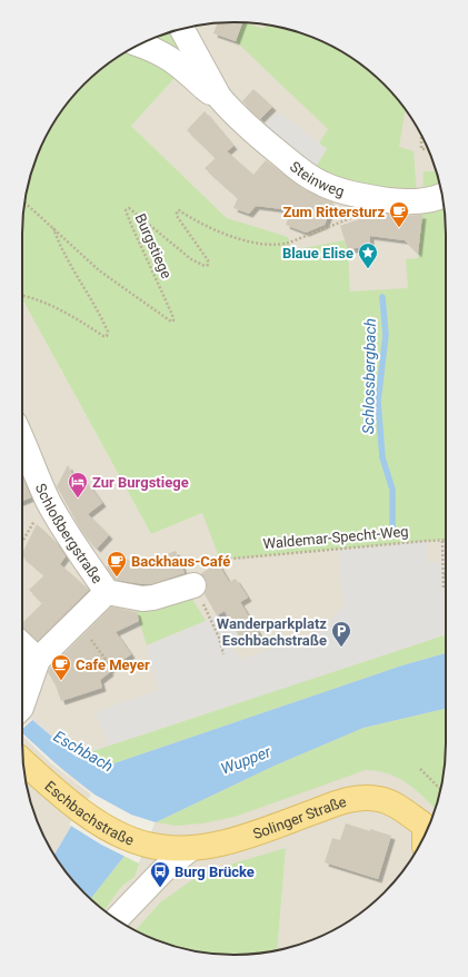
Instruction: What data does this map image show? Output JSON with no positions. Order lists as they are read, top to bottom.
{
  "streets": {
    "main road": ["Eschbachstraße", "Solinger Straße"],
    "street": ["Steinweg", "Schloßbergstraße"],
    "path": ["Burgstiege", "Waldemar-Specht-Weg"]
  },
  "crossings": [
    ["Eschbachstraße", "Solinger Straße"]
  ],
  "water": ["Schlossbergbach", "Eschbach", "Wupper"],
  "places": {
    "cafe": ["Zum Rittersturz", "Backhaus-Café", "Cafe Meyer"],
    "place": ["Blaue Elise"],
    "hotel": ["Zur Burgstiege"],
    "parking": ["Wanderparkplatz Eschbachstraße"],
    "bus stop": ["Burg Brücke"]
  }
}
